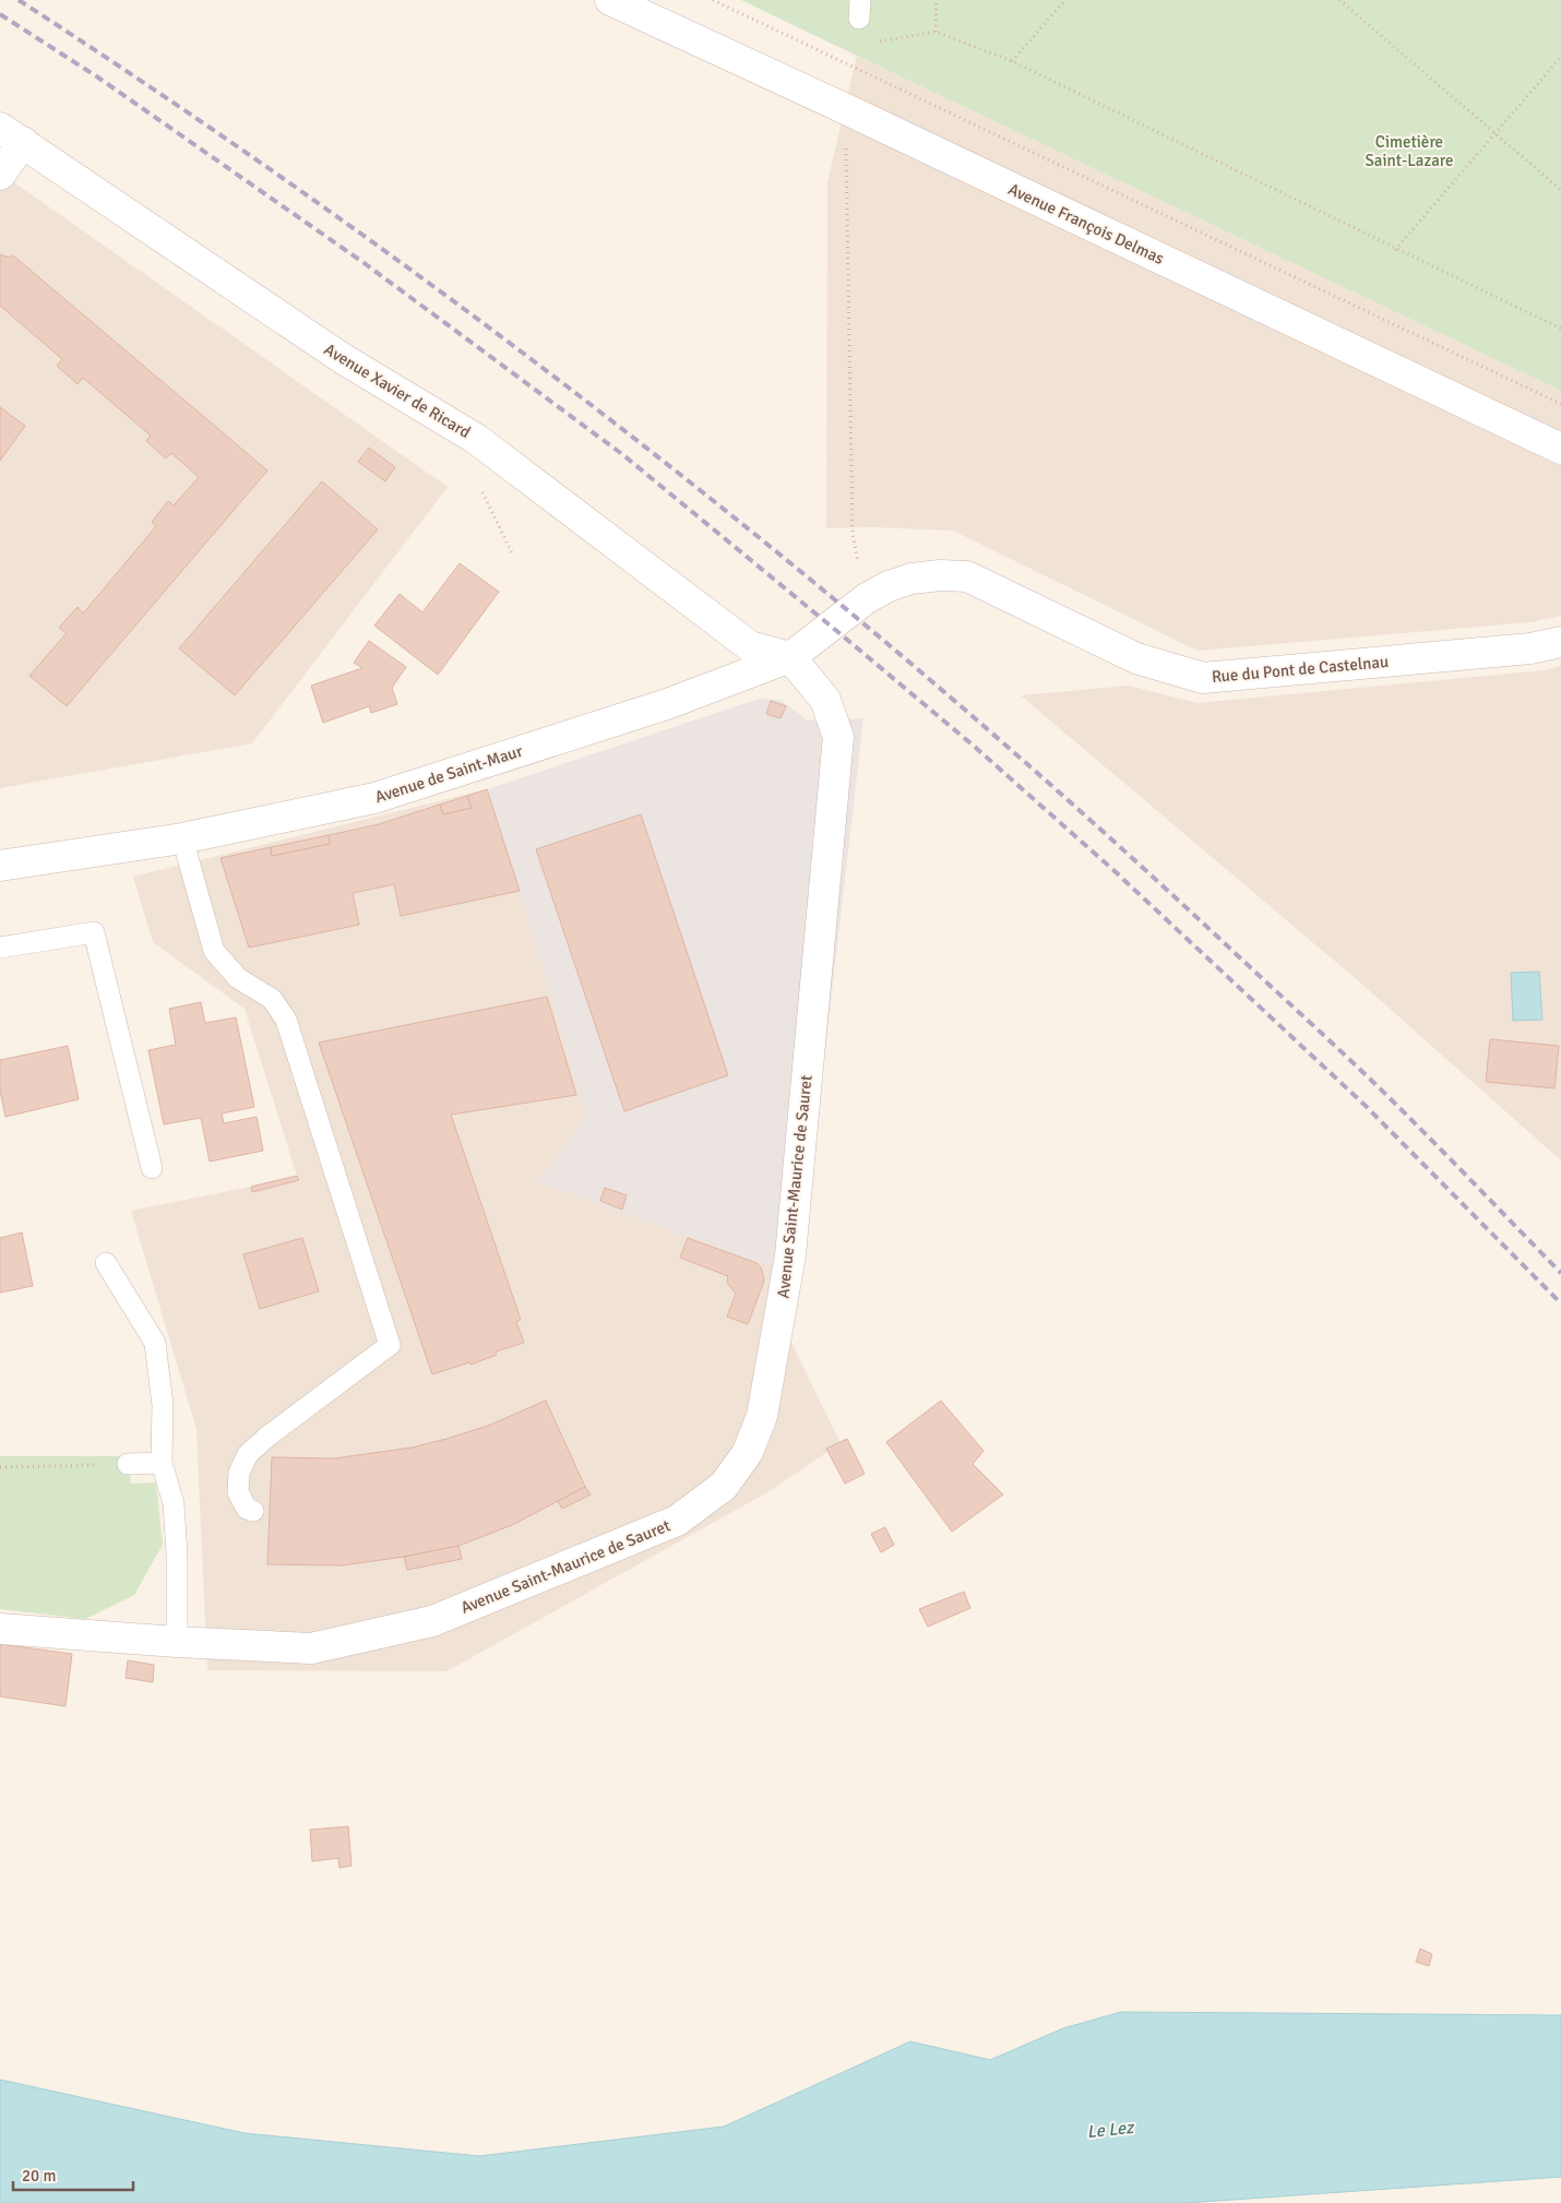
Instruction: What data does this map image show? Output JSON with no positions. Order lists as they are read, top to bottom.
{
  "streets": {
    "street": [
      "Avenue François Delmas",
      "Avenue Xavier de Ricard",
      "Rue du Pont de Castelnau",
      "Avenue de Saint-Maur",
      "Avenue Saint-Maurice de Sauret"
    ]
  },
  "crossings": [
    ["Avenue Xavier de Ricard", "Avenue de Saint-Maur"],
    ["Avenue Xavier de Ricard", "Avenue Saint-Maurice de Sauret"],
    ["Rue du Pont de Castelnau", "Avenue de Saint-Maur"],
    ["Avenue de Saint-Maur", "Avenue Saint-Maurice de Sauret"]
  ],
  "water": ["Le Lez"],
  "parks": ["Cimetière Saint-Lazare"],
  "scale_bar": "20 m"
}
